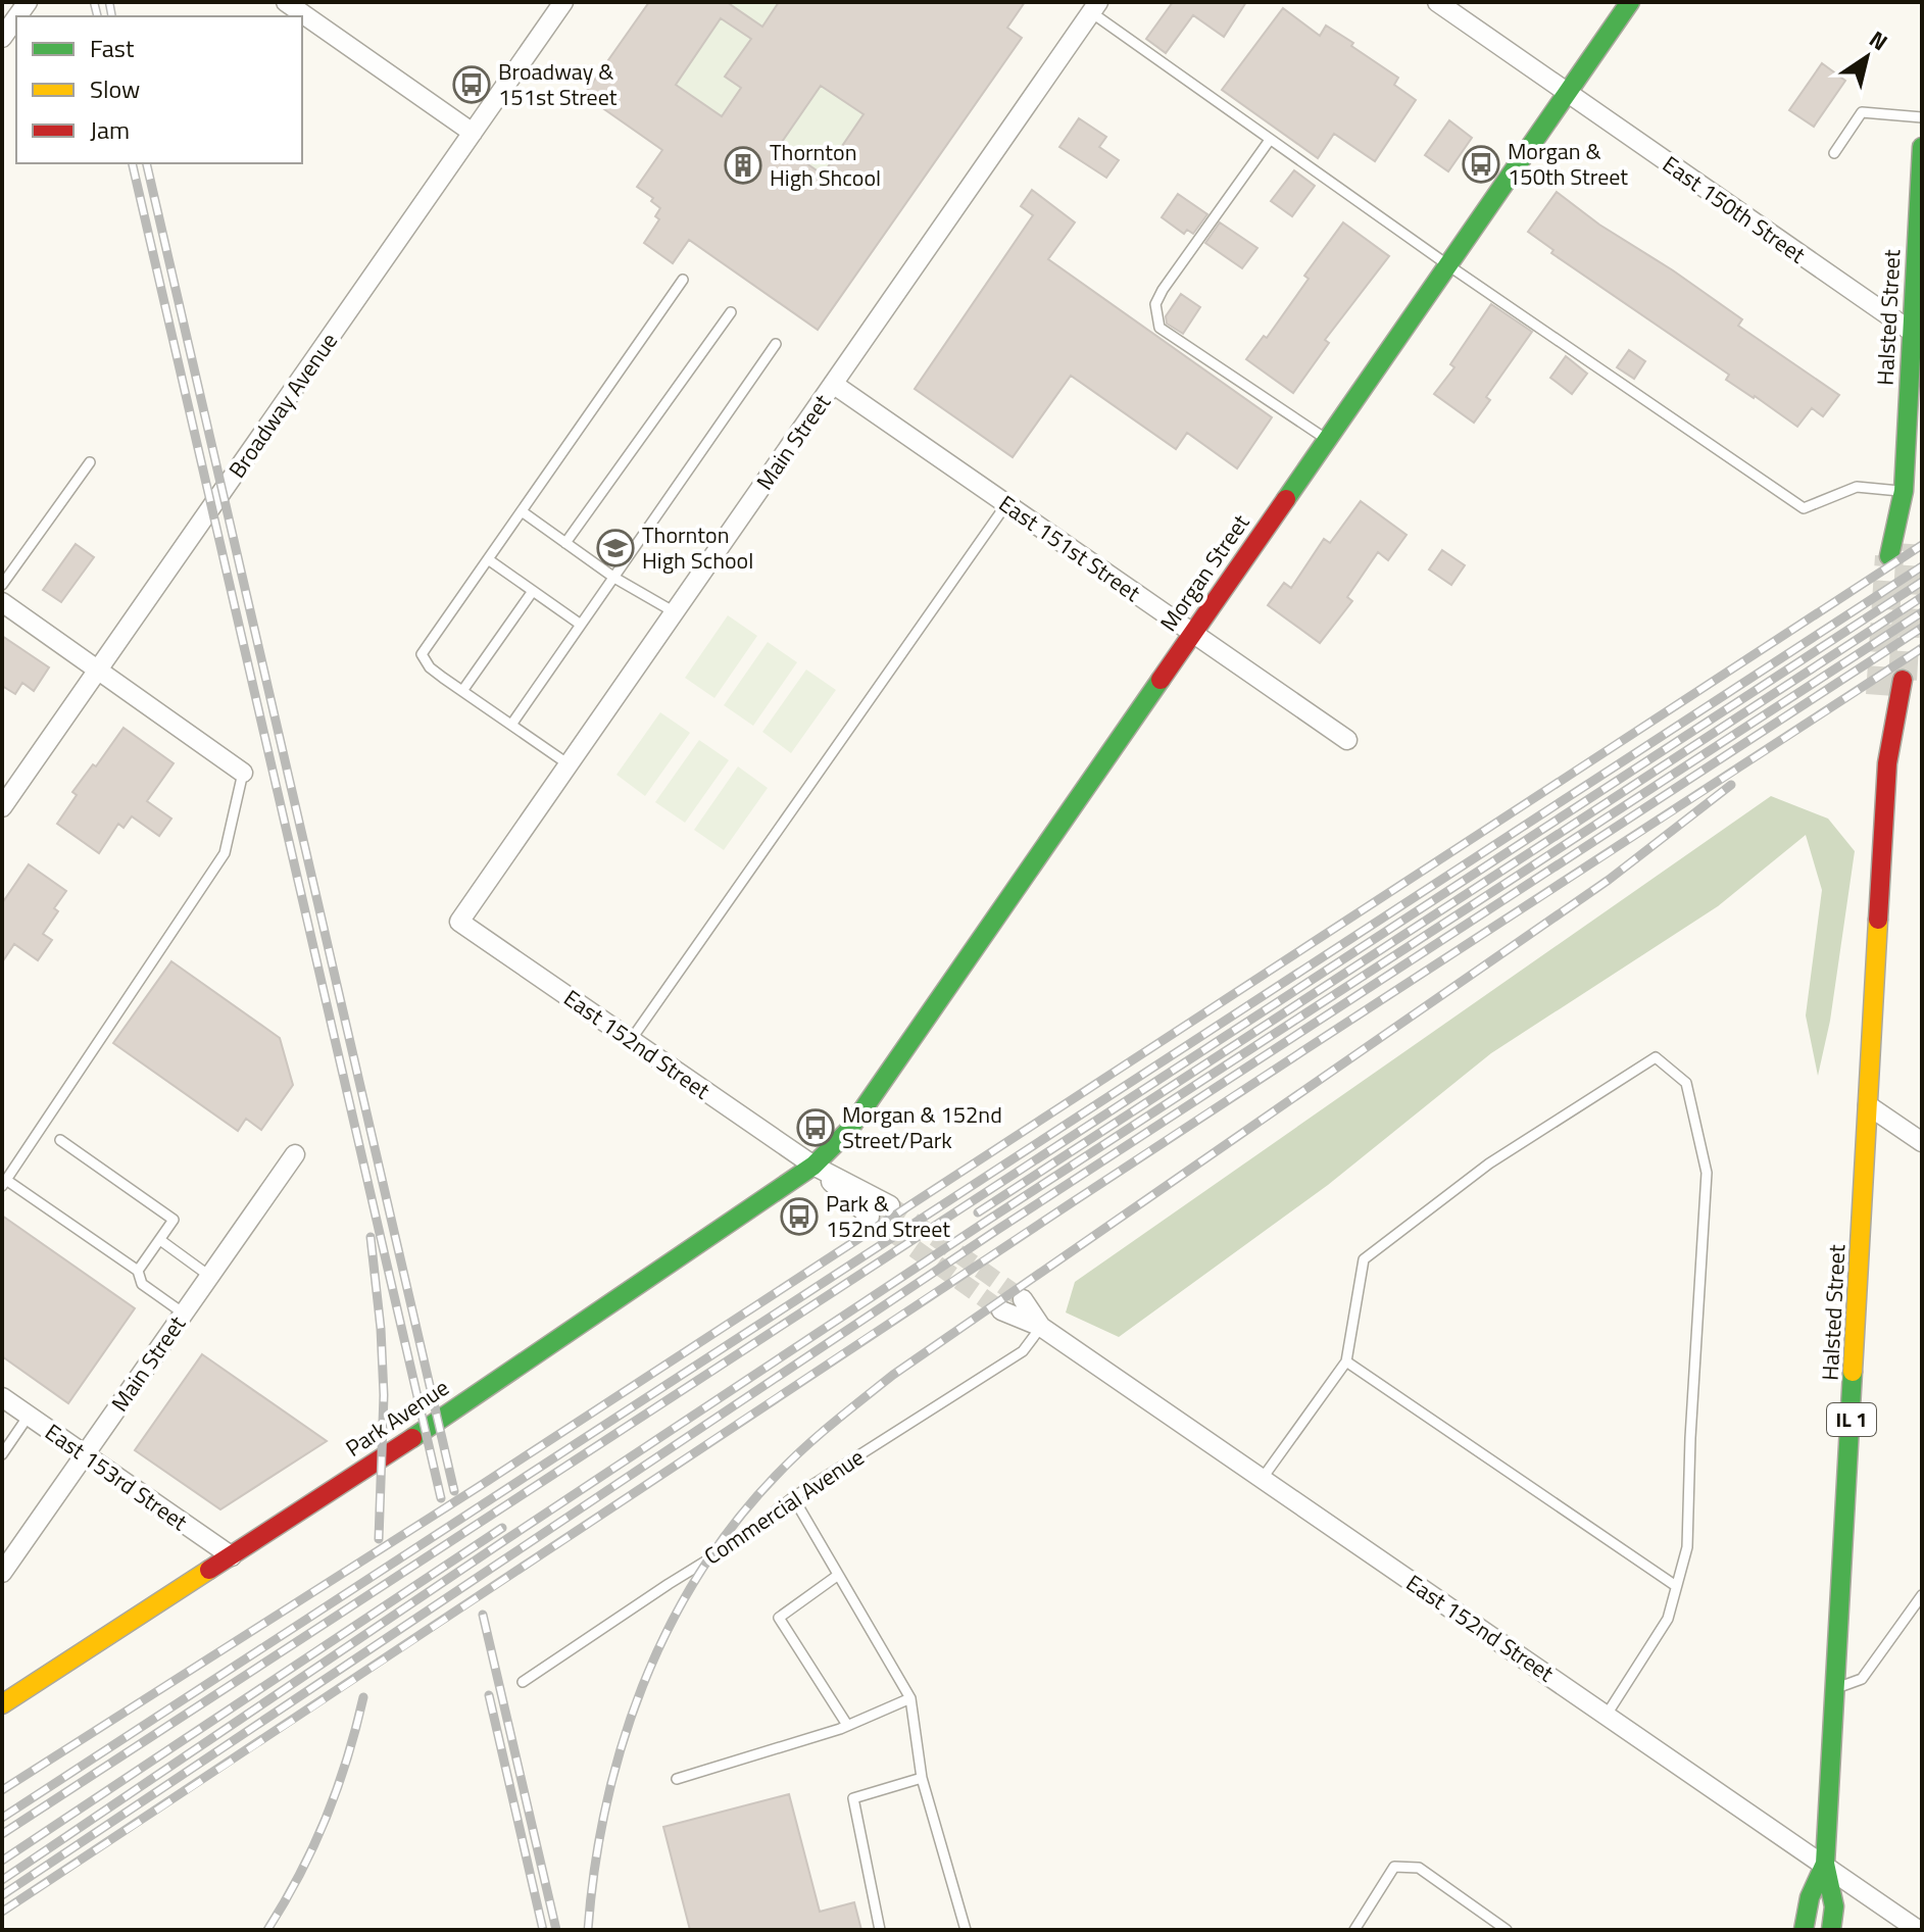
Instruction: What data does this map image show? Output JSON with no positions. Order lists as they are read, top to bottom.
{
  "streets": {
    "street": [
      "East 150th Street",
      "Halsted Street",
      "Broadway Avenue",
      "Main Street",
      "East 151st Street",
      "Morgan Street",
      "East 152nd Street",
      "Park Avenue",
      "IL 1",
      "East 153rd Street"
    ],
    "lane": ["Commercial Avenue"]
  },
  "crossings": [
    ["East 150th Street", "Halsted Street"],
    ["East 150th Street", "Morgan Street"],
    ["Halsted Street", "East 152nd Street"],
    ["Main Street", "East 151st Street"],
    ["Main Street", "East 152nd Street"],
    ["Main Street", "East 153rd Street"],
    ["East 151st Street", "Morgan Street"],
    ["Morgan Street", "East 152nd Street"],
    ["Morgan Street", "Park Avenue"],
    ["East 152nd Street", "Park Avenue"],
    ["East 152nd Street", "Commercial Avenue"],
    ["Park Avenue", "East 153rd Street"]
  ],
  "places": {
    "bus stop": [
      "Broadway & 151st Street",
      "Morgan & 150th Street",
      "Morgan & 152nd Street/Park",
      "Park & 152nd Street"
    ],
    "building": ["Thornton High Shcool"],
    "school or university": ["Thornton High School"]
  },
  "legend": ["Fast", "Slow", "Jam"],
  "north": "top right"
}
